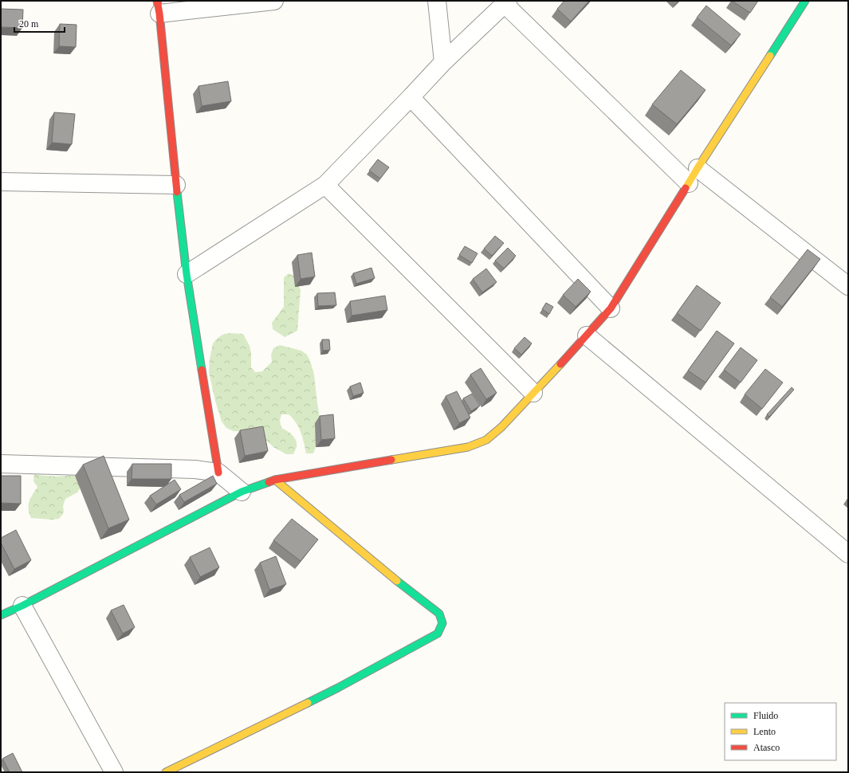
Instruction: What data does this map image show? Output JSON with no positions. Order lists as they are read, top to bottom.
{
  "legend": ["Fluido", "Lento", "Atasco"],
  "scale_bar": "20 m"
}
